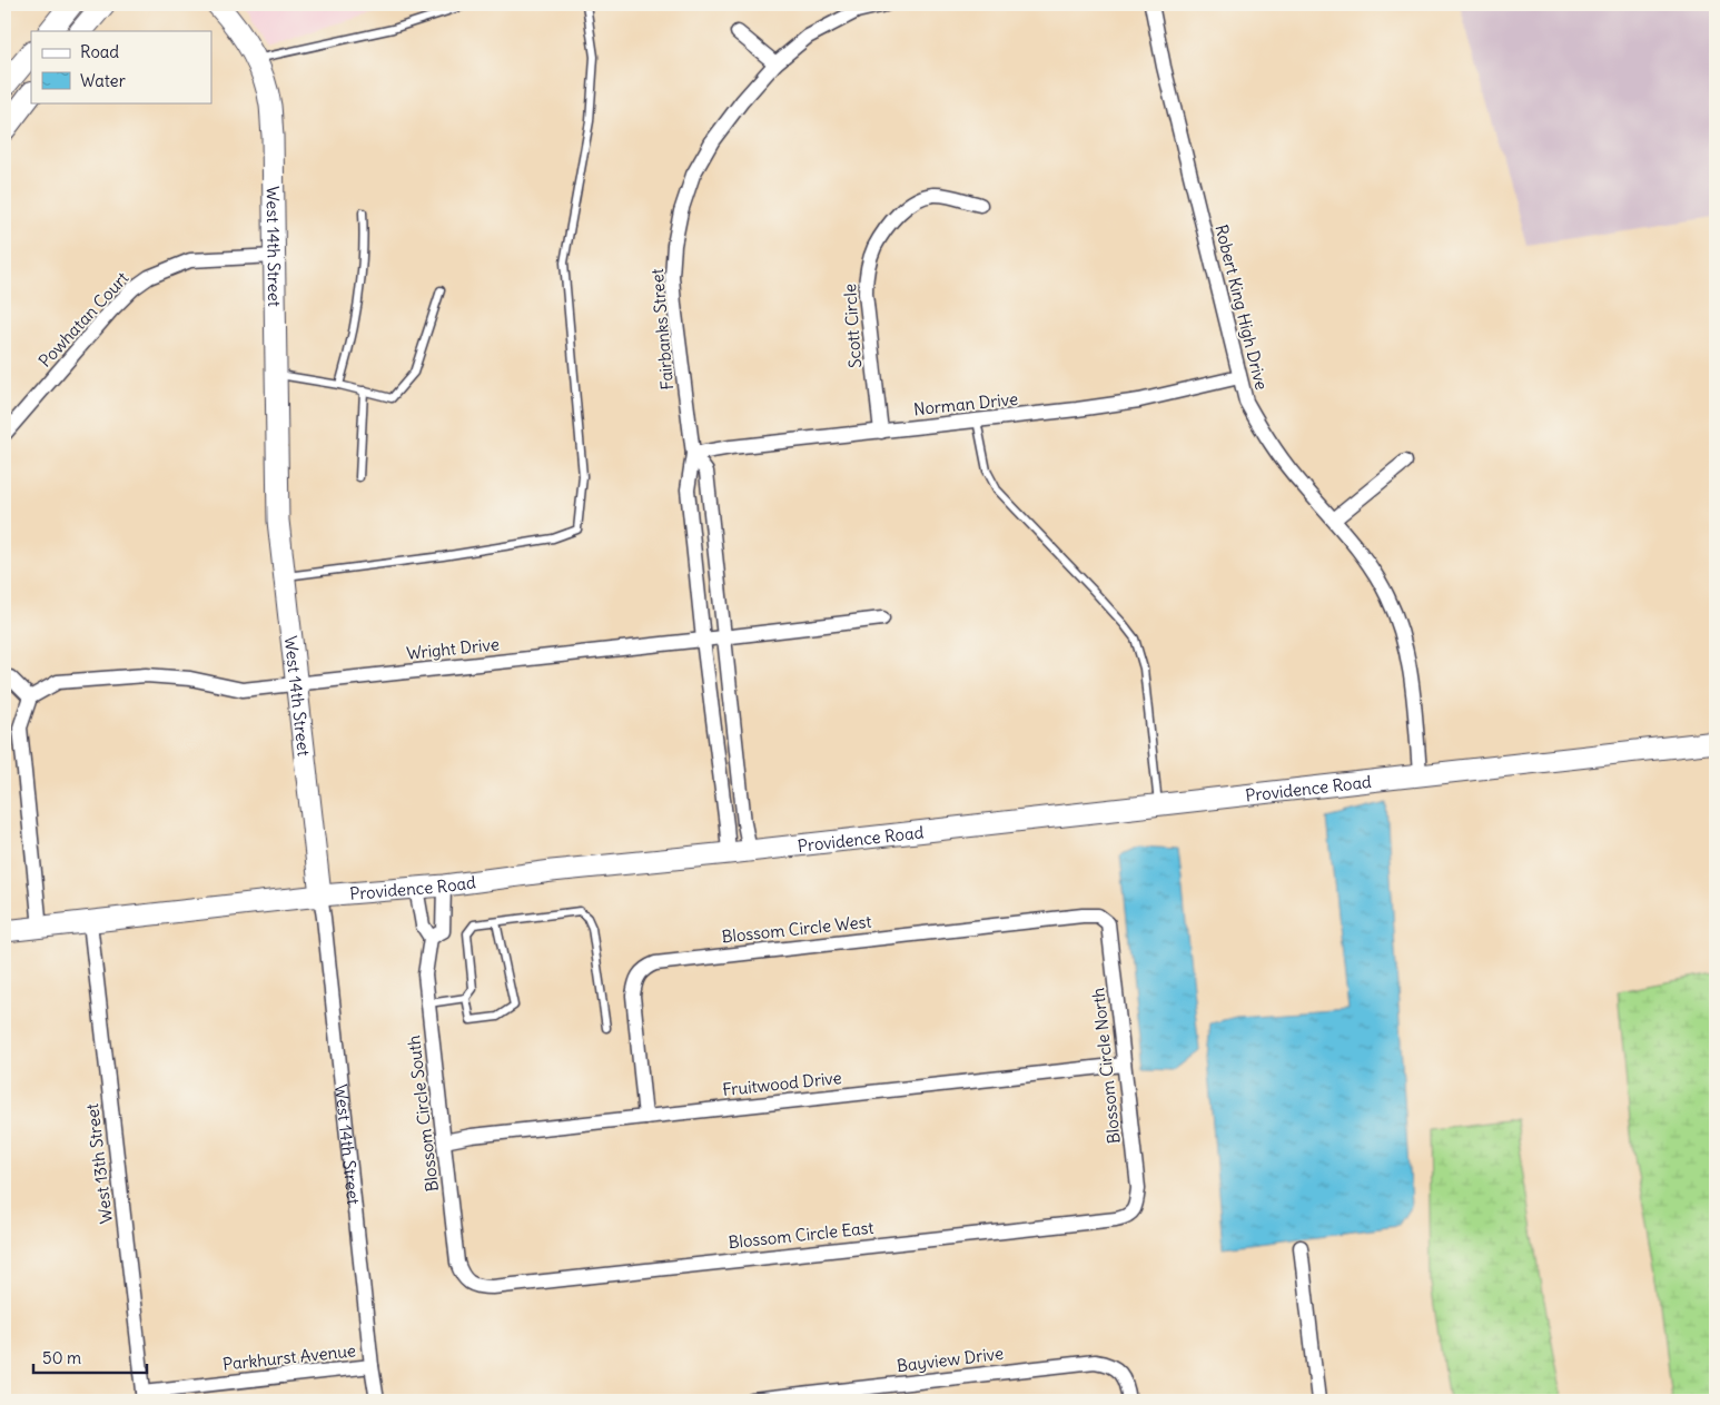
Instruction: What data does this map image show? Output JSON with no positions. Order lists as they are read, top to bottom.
{
  "streets": {
    "street": [
      "West 14th Street",
      "Robert King High Drive",
      "Powhatan Court",
      "Scott Circle",
      "Fairbanks Street",
      "Norman Drive",
      "Wright Drive",
      "Providence Road",
      "Blossom Circle West",
      "Blossom Circle North",
      "Fruitwood Drive",
      "Blossom Circle South",
      "West 13th Street",
      "Blossom Circle East",
      "Parkhurst Avenue",
      "Bayview Drive"
    ]
  },
  "crossings": [
    ["West 14th Street", "Powhatan Court"],
    ["West 14th Street", "Wright Drive"],
    ["West 14th Street", "Providence Road"],
    ["West 14th Street", "Parkhurst Avenue"],
    ["Robert King High Drive", "Norman Drive"],
    ["Robert King High Drive", "Providence Road"],
    ["Scott Circle", "Norman Drive"],
    ["Fairbanks Street", "Norman Drive"],
    ["Fairbanks Street", "Wright Drive"],
    ["Fairbanks Street", "Providence Road"],
    ["Providence Road", "Blossom Circle South"],
    ["Providence Road", "West 13th Street"],
    ["Blossom Circle West", "Blossom Circle North"],
    ["Blossom Circle West", "Fruitwood Drive"],
    ["Blossom Circle North", "Fruitwood Drive"],
    ["Blossom Circle North", "Blossom Circle East"],
    ["Fruitwood Drive", "Blossom Circle South"],
    ["Blossom Circle South", "Blossom Circle East"],
    ["West 13th Street", "Parkhurst Avenue"]
  ],
  "legend": ["Road", "Water"],
  "scale_bar": "50 m"
}
